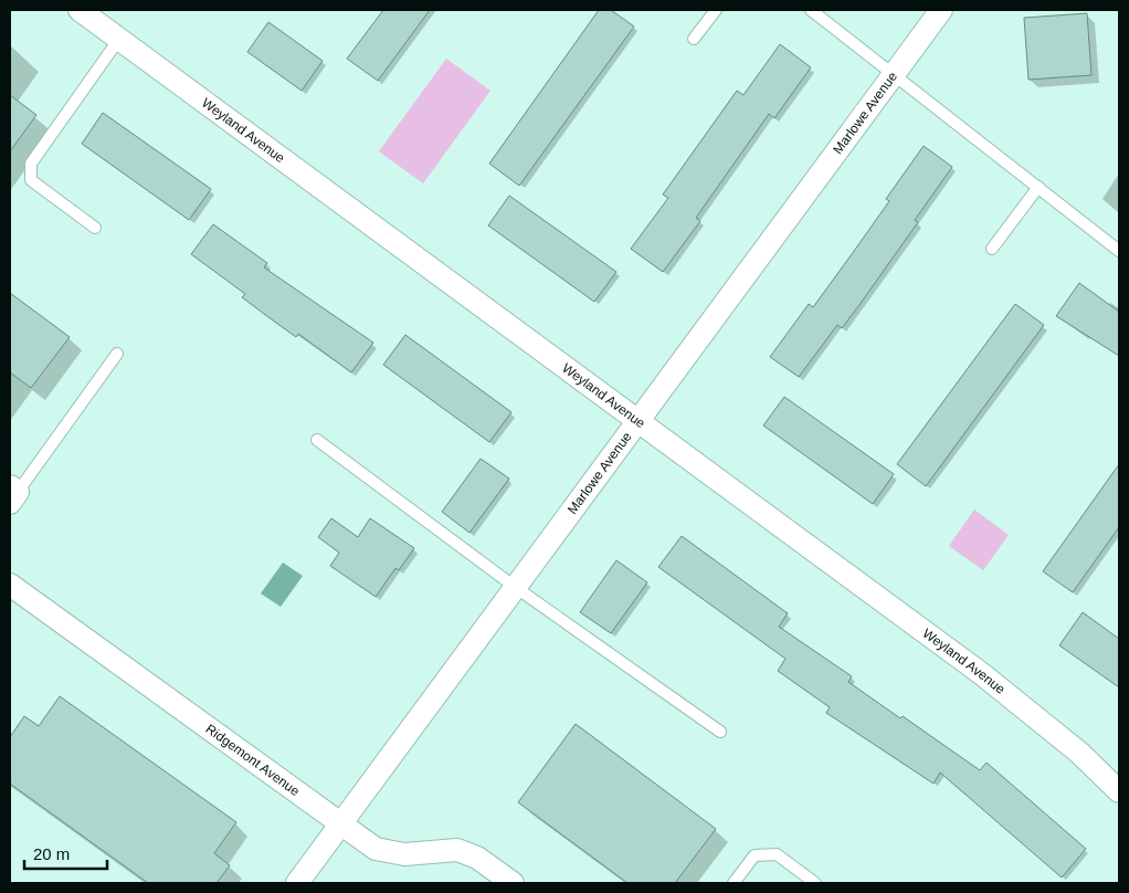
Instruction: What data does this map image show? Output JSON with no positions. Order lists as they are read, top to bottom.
{
  "streets": {
    "street": ["Marlowe Avenue", "Weyland Avenue", "Ridgemont Avenue"]
  },
  "crossings": [
    ["Marlowe Avenue", "Weyland Avenue"],
    ["Marlowe Avenue", "Ridgemont Avenue"]
  ],
  "scale_bar": "20 m"
}
